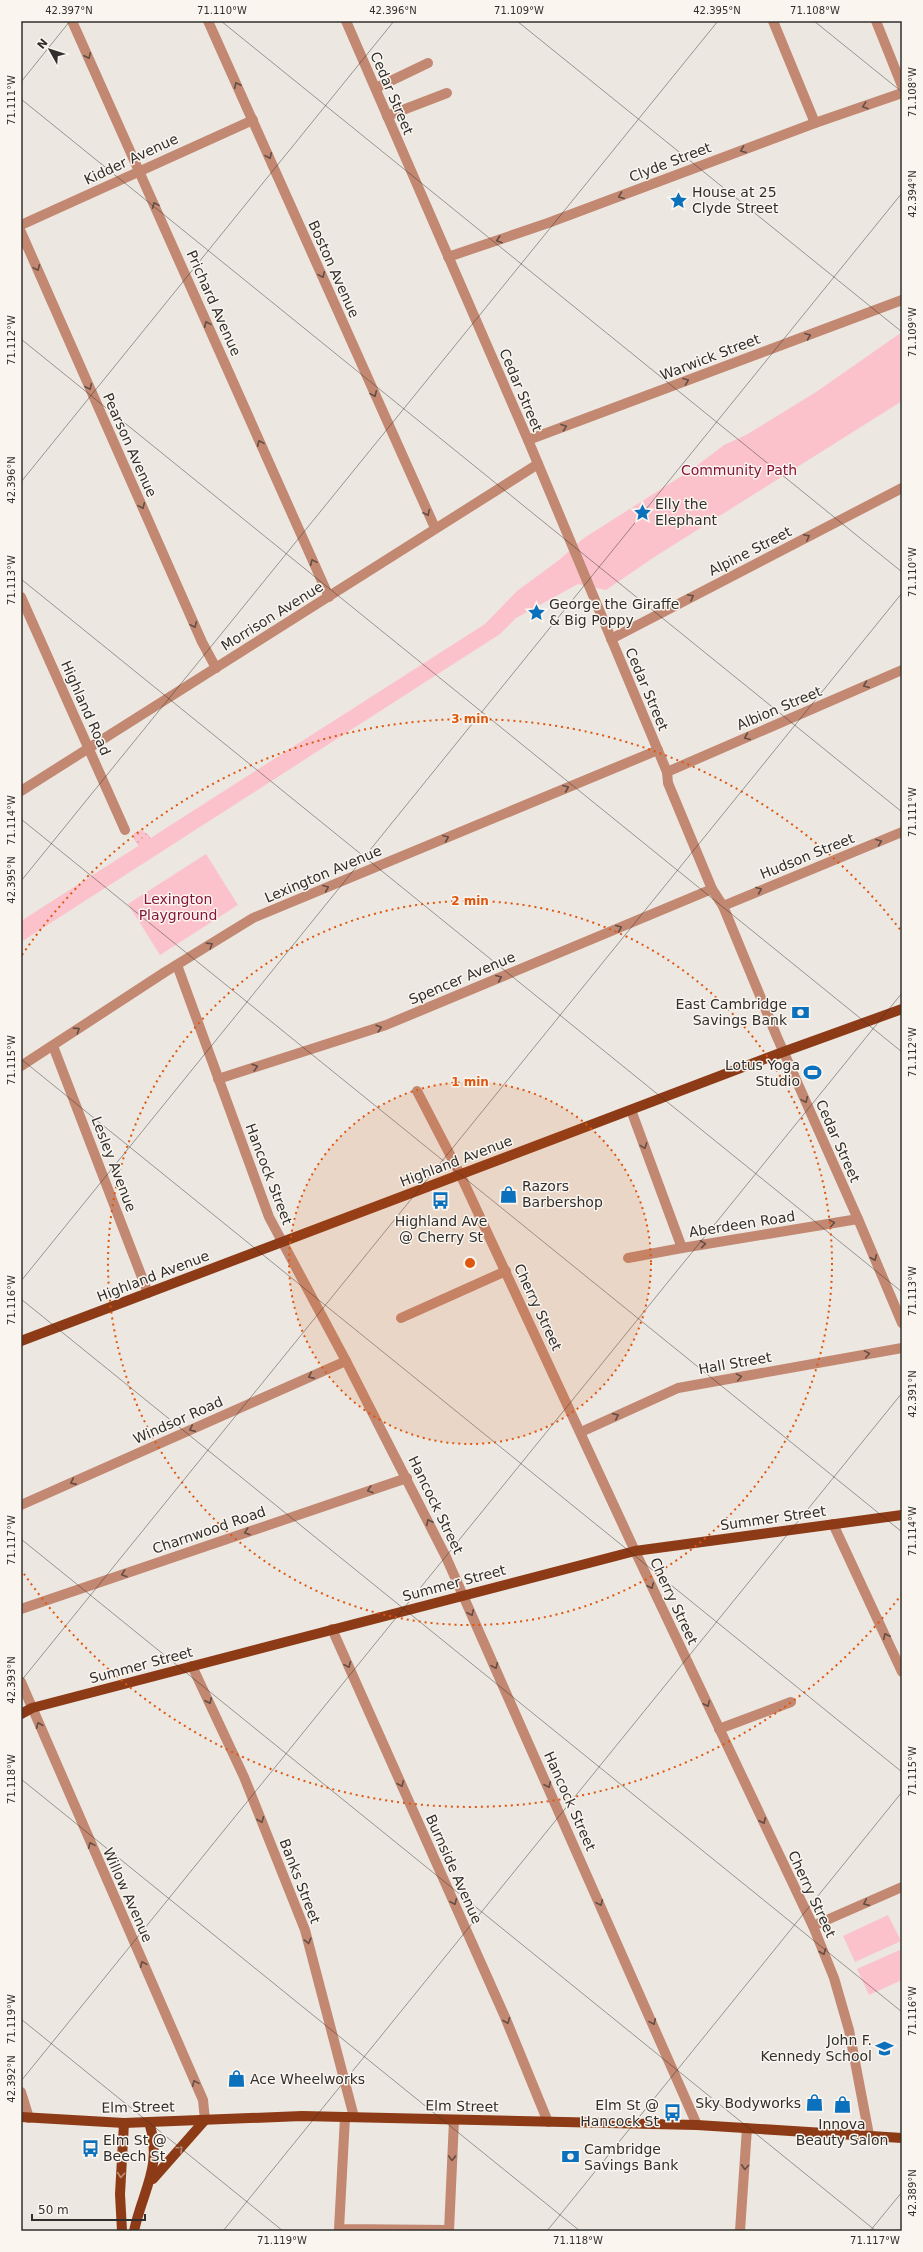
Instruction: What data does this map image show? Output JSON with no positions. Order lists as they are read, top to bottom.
{
  "streets": {
    "main road": ["Highland Avenue", "Summer Street", "Elm Street"],
    "street": [
      "Cedar Street",
      "Kidder Avenue",
      "Clyde Street",
      "Boston Avenue",
      "Prichard Avenue",
      "Warwick Street",
      "Pearson Avenue",
      "Alpine Street",
      "Morrison Avenue",
      "Highland Road",
      "Albion Street",
      "Hudson Street",
      "Lexington Avenue",
      "Spencer Avenue",
      "Lesley Avenue",
      "Hancock Street",
      "Aberdeen Road",
      "Cherry Street",
      "Hall Street",
      "Windsor Road",
      "Charnwood Road",
      "Burnside Avenue",
      "Banks Street",
      "Willow Avenue"
    ]
  },
  "crossings": [
    ["Cedar Street", "Clyde Street"],
    ["Cedar Street", "Warwick Street"],
    ["Cedar Street", "Alpine Street"],
    ["Cedar Street", "Morrison Avenue"],
    ["Cedar Street", "Albion Street"],
    ["Cedar Street", "Hudson Street"],
    ["Cedar Street", "Lexington Avenue"],
    ["Cedar Street", "Spencer Avenue"],
    ["Cedar Street", "Highland Avenue"],
    ["Cedar Street", "Aberdeen Road"],
    ["Kidder Avenue", "Boston Avenue"],
    ["Kidder Avenue", "Prichard Avenue"],
    ["Boston Avenue", "Morrison Avenue"],
    ["Prichard Avenue", "Morrison Avenue"],
    ["Pearson Avenue", "Morrison Avenue"],
    ["Morrison Avenue", "Highland Road"],
    ["Lexington Avenue", "Lesley Avenue"],
    ["Lexington Avenue", "Hancock Street"],
    ["Spencer Avenue", "Hancock Street"],
    ["Highland Avenue", "Lesley Avenue"],
    ["Highland Avenue", "Hancock Street"],
    ["Highland Avenue", "Aberdeen Road"],
    ["Highland Avenue", "Cherry Street"],
    ["Hancock Street", "Windsor Road"],
    ["Hancock Street", "Summer Street"],
    ["Hancock Street", "Charnwood Road"],
    ["Hancock Street", "Elm Street"],
    ["Cherry Street", "Hall Street"],
    ["Cherry Street", "Summer Street"],
    ["Cherry Street", "Elm Street"],
    ["Summer Street", "Burnside Avenue"],
    ["Summer Street", "Banks Street"],
    ["Summer Street", "Willow Avenue"],
    ["Burnside Avenue", "Elm Street"],
    ["Banks Street", "Elm Street"],
    ["Willow Avenue", "Elm Street"]
  ],
  "one_way": [
    "Clyde Street",
    "Warwick Street",
    "Pearson Avenue",
    "Alpine Street",
    "Albion Street",
    "Hudson Street",
    "Lexington Avenue",
    "Spencer Avenue",
    "Cherry Street",
    "Hall Street",
    "Windsor Road",
    "Charnwood Road",
    "Burnside Avenue",
    "Banks Street",
    "Willow Avenue"
  ],
  "parks": ["Community Path", "Lexington Playground"],
  "places": {
    "place": ["House at 25 Clyde Street", "Elly the Elephant", "George the Giraffe & Big Poppy"],
    "bank": ["East Cambridge Savings Bank", "Cambridge Savings Bank"],
    "sports": ["Lotus Yoga Studio"],
    "shop": [
      "Razors Barbershop",
      "Ace Wheelworks",
      "Sky Bodyworks",
      "Innova Beauty Salon"
    ],
    "bus stop": ["Highland Ave @ Cherry St", "Elm St @ Hancock St", "Elm St @ Beech St"],
    "school or university": ["John F. Kennedy School"]
  },
  "scale_bar": "50 m",
  "north": "top left",
  "coordinates": [
    "42.397°N",
    "71.110°W",
    "42.396°N",
    "71.109°W",
    "42.395°N",
    "71.108°W",
    "71.111°W",
    "42.394°N",
    "71.112°W",
    "71.113°W",
    "71.114°W",
    "71.115°W",
    "71.116°W",
    "42.391°N",
    "71.117°W",
    "42.393°N",
    "71.118°W",
    "71.119°W",
    "42.392°N",
    "42.389°N"
  ],
  "rings": ["3 min", "2 min", "1 min"]
}
